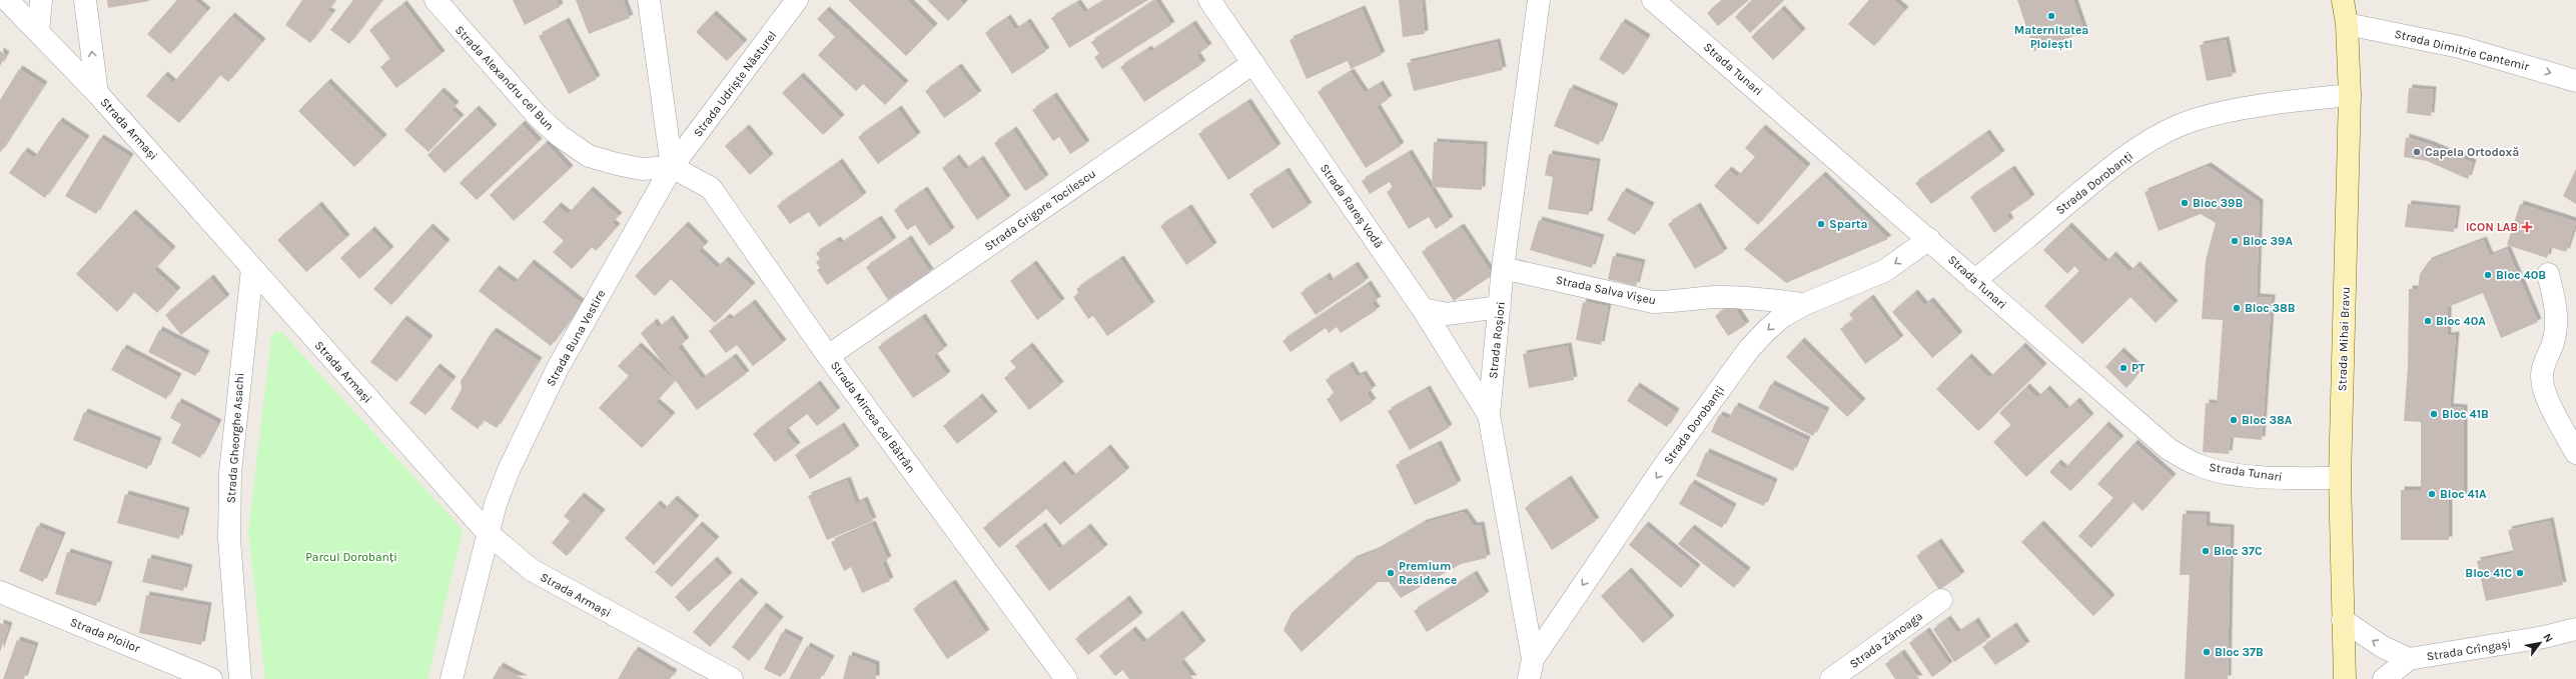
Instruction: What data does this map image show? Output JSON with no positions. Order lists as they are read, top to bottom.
{
  "streets": {
    "main road": ["Strada Mihai Bravu"],
    "street": [
      "Strada Dimitrie Cantemir",
      "Strada Tunari",
      "Strada Alexandru cel Bun",
      "Strada Udriște Năsturel",
      "Strada Armași",
      "Strada Dorobanți",
      "Strada Rareș Vodă",
      "Strada Grigore Tocilescu",
      "Strada Salva Vișeu",
      "Strada Buna Vestire",
      "Strada Roșiori",
      "Strada Mircea cel Bătrân",
      "Strada Gheorghe Asachi",
      "Strada Ploilor",
      "Strada Zănoaga",
      "Strada Crîngași"
    ]
  },
  "crossings": [
    ["Strada Dimitrie Cantemir", "Strada Mihai Bravu"],
    ["Strada Tunari", "Strada Dorobanți"],
    ["Strada Tunari", "Strada Mihai Bravu"],
    ["Strada Alexandru cel Bun", "Strada Udriște Năsturel"],
    ["Strada Alexandru cel Bun", "Strada Buna Vestire"],
    ["Strada Alexandru cel Bun", "Strada Mircea cel Bătrân"],
    ["Strada Udriște Năsturel", "Strada Buna Vestire"],
    ["Strada Udriște Năsturel", "Strada Mircea cel Bătrân"],
    ["Strada Armași", "Strada Buna Vestire"],
    ["Strada Armași", "Strada Gheorghe Asachi"],
    ["Strada Dorobanți", "Strada Salva Vișeu"],
    ["Strada Dorobanți", "Strada Mihai Bravu"],
    ["Strada Dorobanți", "Strada Roșiori"],
    ["Strada Rareș Vodă", "Strada Grigore Tocilescu"],
    ["Strada Rareș Vodă", "Strada Roșiori"],
    ["Strada Grigore Tocilescu", "Strada Mircea cel Bătrân"],
    ["Strada Salva Vișeu", "Strada Roșiori"],
    ["Strada Buna Vestire", "Strada Mircea cel Bătrân"],
    ["Strada Mihai Bravu", "Strada Crîngași"]
  ],
  "one_way": ["Strada Dimitrie Cantemir", "Strada Dorobanți"],
  "parks": ["Parcul Dorobanți"],
  "places": {
    "other": [
      "Maternitatea Ploiești",
      "Capela Ortodoxă",
      "Bloc 39B",
      "Sparta",
      "Bloc 39A",
      "Bloc 40B",
      "Bloc 38B",
      "Bloc 40A",
      "PT",
      "Bloc 41B",
      "Bloc 38A",
      "Bloc 41A",
      "Bloc 37C",
      "Premium Residence",
      "Bloc 41C",
      "Bloc 37B"
    ],
    "health": ["ICON LAB"]
  },
  "north": "top right"
}
